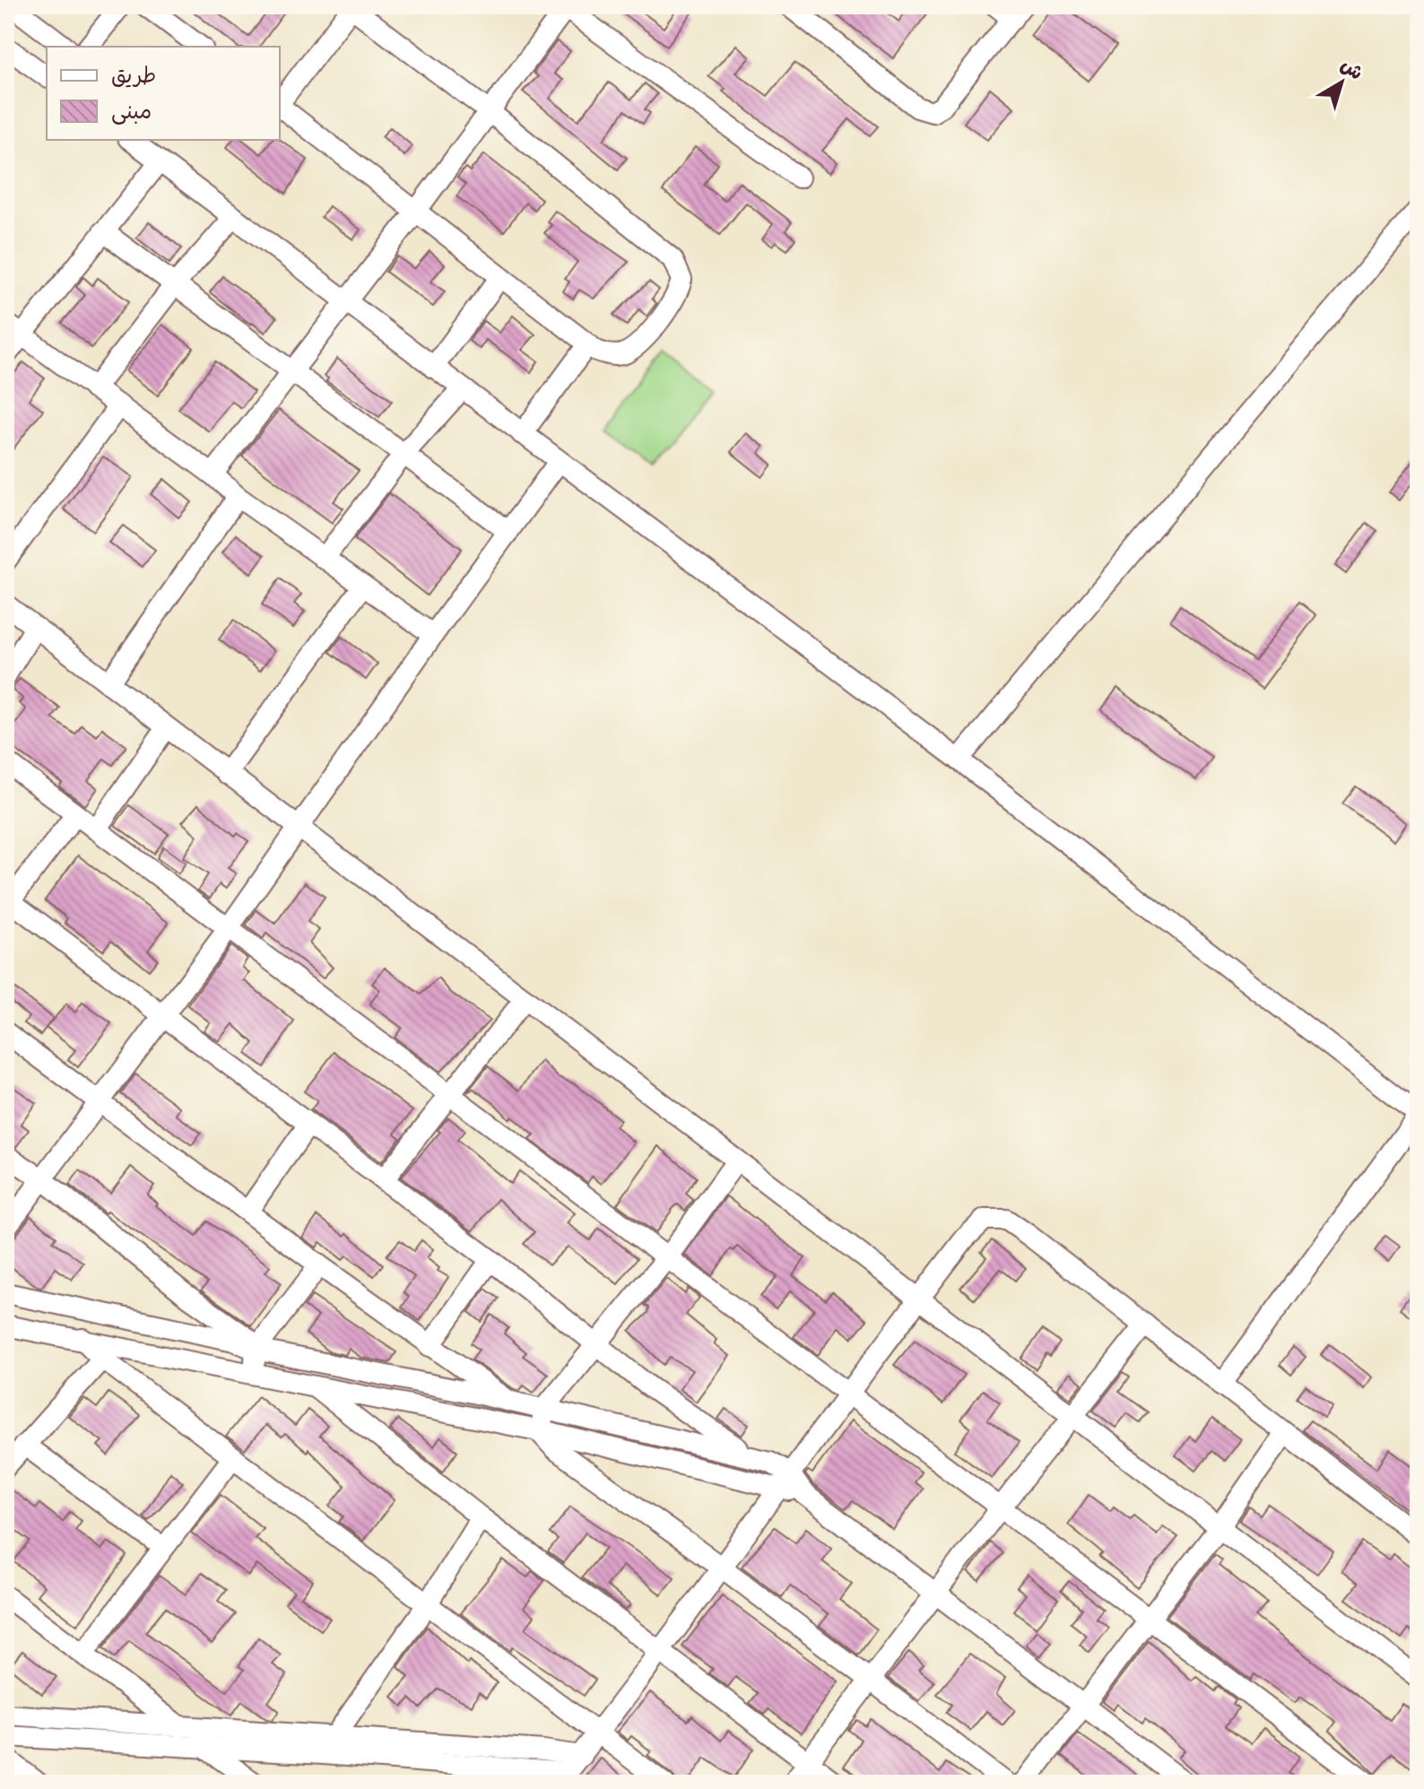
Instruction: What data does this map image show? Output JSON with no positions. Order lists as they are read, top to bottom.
{
  "legend": ["طريق", "مبنى"],
  "north": "top right"
}
